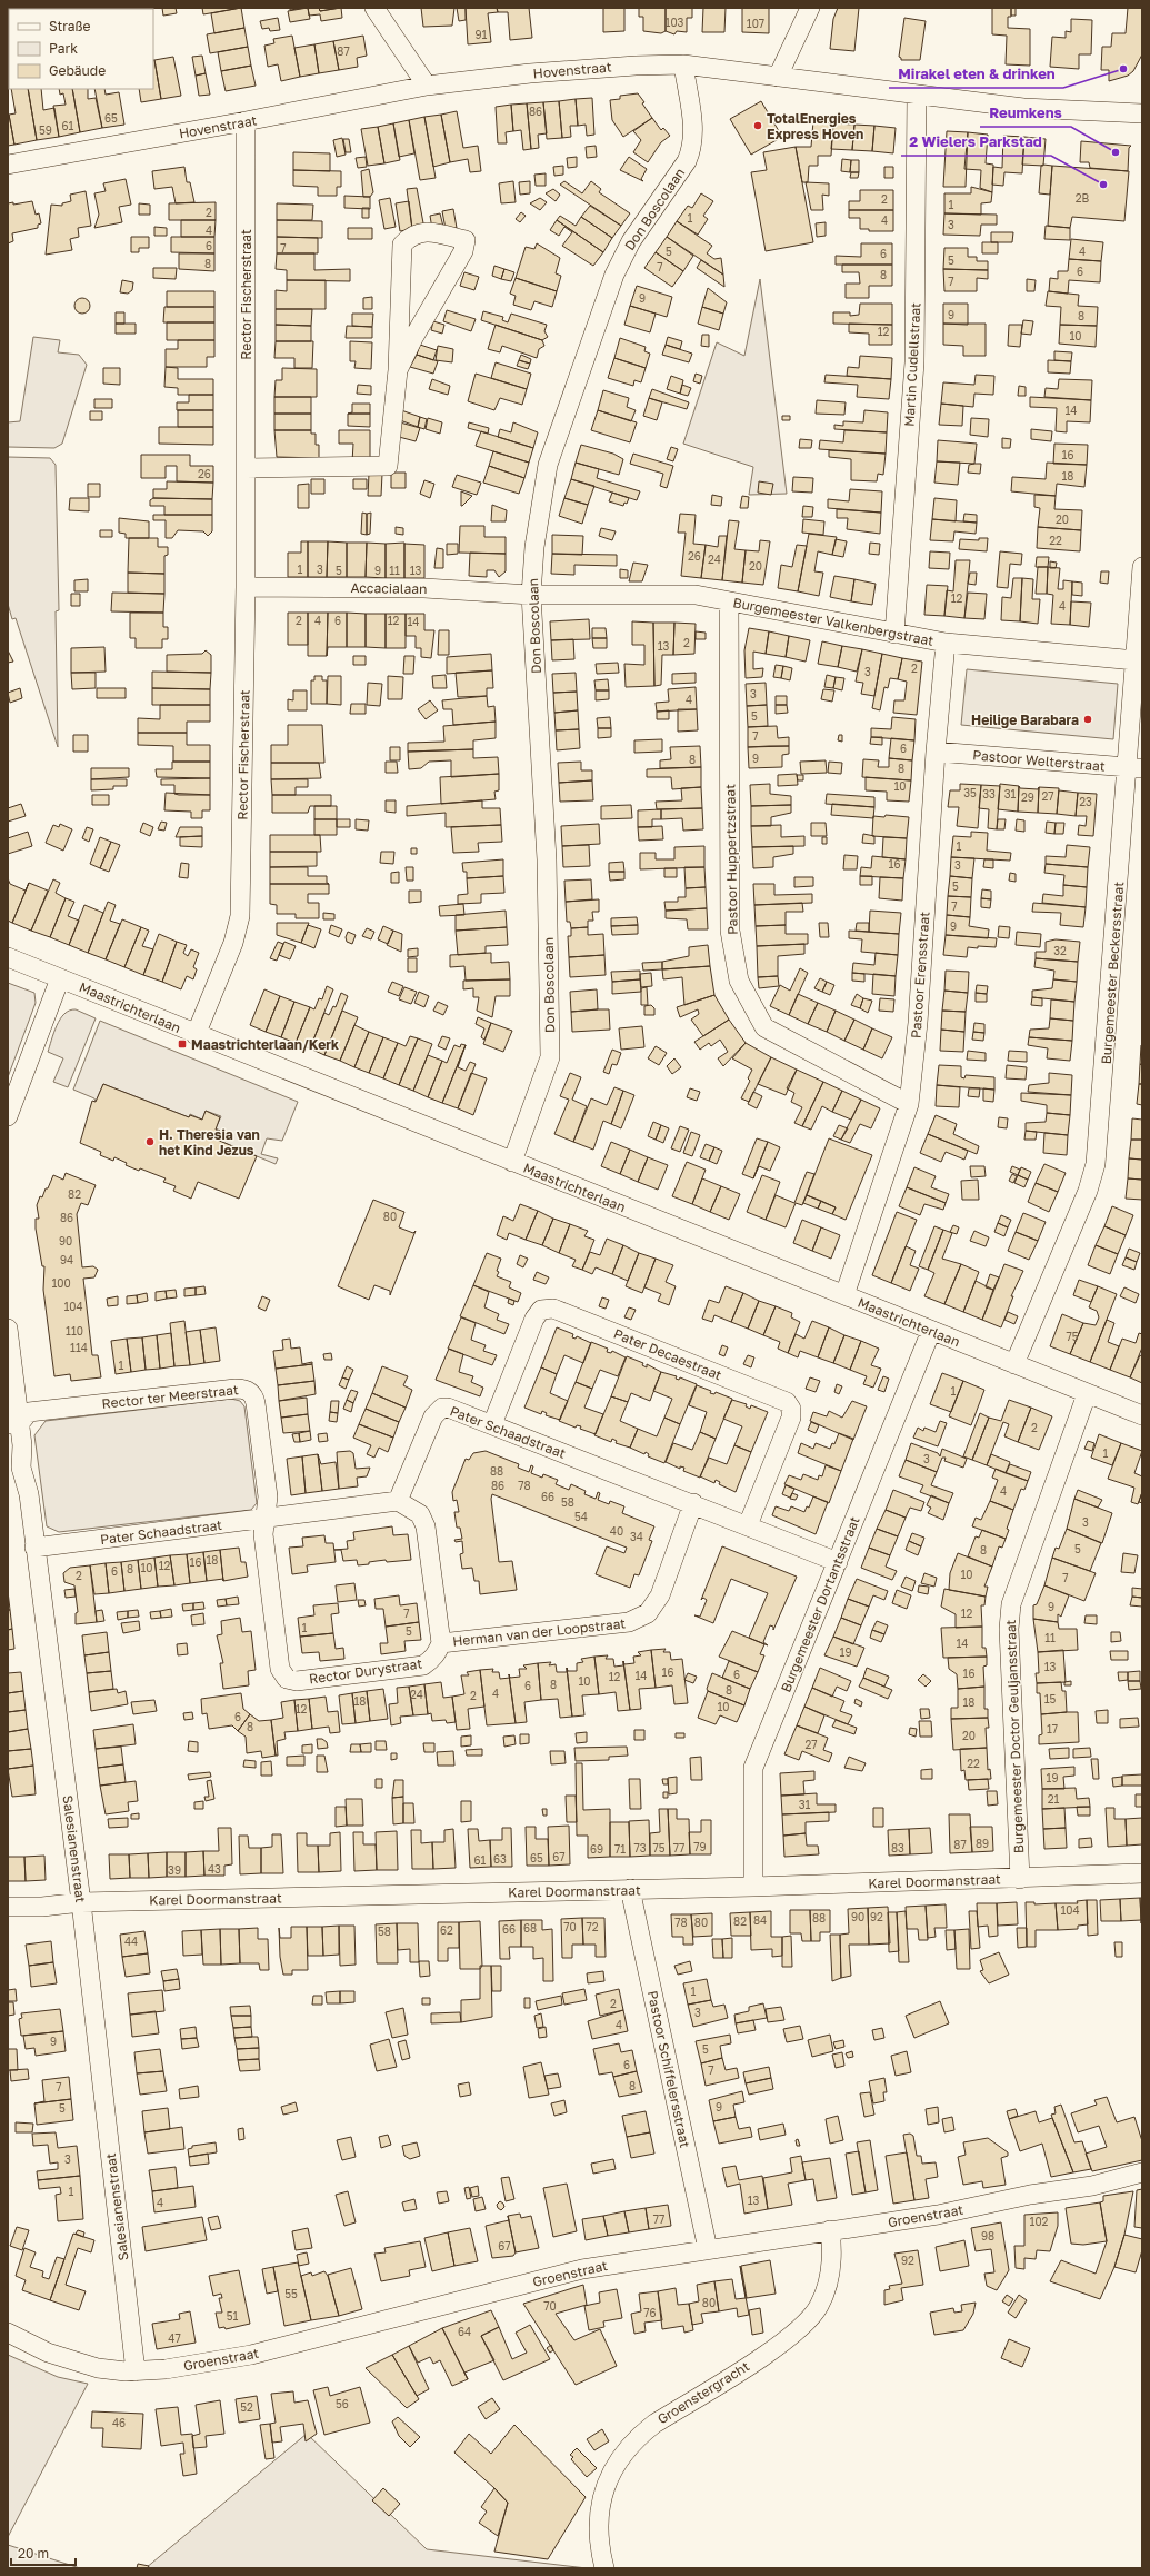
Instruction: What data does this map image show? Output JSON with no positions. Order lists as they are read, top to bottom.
{
  "streets": {
    "street": [
      "Hovenstraat",
      "Don Boscolaan",
      "Rector Fischerstraat",
      "Martin Cudellstraat",
      "Accacialaan",
      "Burgemeester Valkenbergstraat",
      "Pastoor Welterstraat",
      "Pastoor Huppertzstraat",
      "Burgemeester Beckersstraat",
      "Pastoor Erensstraat",
      "Maastrichterlaan",
      "Pater Decaestraat",
      "Rector ter Meerstraat",
      "Pater Schaadstraat",
      "Burgemeester Dortantsstraat",
      "Herman van der Loopstraat",
      "Rector Durystraat",
      "Burgemeester Doctor Geuljansstraat",
      "Salesianenstraat",
      "Karel Doormanstraat",
      "Pastoor Schiffelersstraat",
      "Groenstraat",
      "Groenstergracht"
    ]
  },
  "crossings": [
    ["Hovenstraat", "Don Boscolaan"],
    ["Hovenstraat", "Rector Fischerstraat"],
    ["Hovenstraat", "Martin Cudellstraat"],
    ["Don Boscolaan", "Accacialaan"],
    ["Don Boscolaan", "Burgemeester Valkenbergstraat"],
    ["Don Boscolaan", "Maastrichterlaan"],
    ["Rector Fischerstraat", "Accacialaan"],
    ["Rector Fischerstraat", "Maastrichterlaan"],
    ["Martin Cudellstraat", "Burgemeester Valkenbergstraat"],
    ["Accacialaan", "Burgemeester Valkenbergstraat"],
    ["Burgemeester Valkenbergstraat", "Pastoor Huppertzstraat"],
    ["Burgemeester Valkenbergstraat", "Burgemeester Beckersstraat"],
    ["Burgemeester Valkenbergstraat", "Pastoor Erensstraat"],
    ["Pastoor Welterstraat", "Burgemeester Beckersstraat"],
    ["Pastoor Welterstraat", "Pastoor Erensstraat"],
    ["Pastoor Huppertzstraat", "Pastoor Erensstraat"],
    ["Burgemeester Beckersstraat", "Maastrichterlaan"],
    ["Pastoor Erensstraat", "Maastrichterlaan"],
    ["Maastrichterlaan", "Burgemeester Dortantsstraat"],
    ["Maastrichterlaan", "Burgemeester Doctor Geuljansstraat"],
    ["Pater Decaestraat", "Pater Schaadstraat"],
    ["Rector ter Meerstraat", "Pater Schaadstraat"],
    ["Rector ter Meerstraat", "Rector Durystraat"],
    ["Rector ter Meerstraat", "Salesianenstraat"],
    ["Pater Schaadstraat", "Burgemeester Dortantsstraat"],
    ["Pater Schaadstraat", "Herman van der Loopstraat"],
    ["Pater Schaadstraat", "Rector Durystraat"],
    ["Pater Schaadstraat", "Salesianenstraat"],
    ["Burgemeester Dortantsstraat", "Karel Doormanstraat"],
    ["Herman van der Loopstraat", "Rector Durystraat"],
    ["Burgemeester Doctor Geuljansstraat", "Karel Doormanstraat"],
    ["Salesianenstraat", "Karel Doormanstraat"],
    ["Salesianenstraat", "Groenstraat"],
    ["Karel Doormanstraat", "Pastoor Schiffelersstraat"],
    ["Pastoor Schiffelersstraat", "Groenstraat"],
    ["Groenstraat", "Groenstergracht"]
  ],
  "places": {
    "other": [
      "Mirakel eten & drinken",
      "TotalEnergies Express Hoven",
      "Reumkens",
      "2 Wielers Parkstad",
      "Heilige Barabara",
      "H. Theresia van het Kind Jezus"
    ],
    "transit": ["Maastrichterlaan/Kerk"]
  },
  "house_numbers": [
    "103",
    "107",
    "91",
    "87",
    "86",
    "65",
    "61",
    "59",
    "2B",
    "2",
    "1",
    "2",
    "1",
    "4",
    "3",
    "4",
    "6",
    "7",
    "5",
    "4",
    "6",
    "5",
    "8",
    "7",
    "6",
    "8",
    "7",
    "9",
    "9",
    "8",
    "12",
    "10",
    "14",
    "16",
    "26",
    "18",
    "20",
    "22",
    "26",
    "24",
    "20",
    "1",
    "3",
    "5",
    "9",
    "11",
    "13",
    "12",
    "4",
    "2",
    "4",
    "6",
    "12",
    "14",
    "2",
    "13",
    "2",
    "3",
    "3",
    "4",
    "5",
    "7",
    "6",
    "9",
    "8",
    "8",
    "10",
    "35",
    "33",
    "31",
    "27",
    "29",
    "23",
    "1",
    "16",
    "3",
    "5",
    "7",
    "9",
    "32",
    "82",
    "80",
    "86",
    "90",
    "94",
    "100",
    "104",
    "110",
    "75",
    "114",
    "1",
    "1",
    "2",
    "1",
    "3",
    "88",
    "86",
    "78",
    "4",
    "66",
    "58",
    "54",
    "3",
    "40",
    "34",
    "5",
    "8",
    "18",
    "16",
    "12",
    "10",
    "8",
    "6",
    "10",
    "2",
    "7",
    "9",
    "7",
    "12",
    "1",
    "5",
    "11",
    "14",
    "19",
    "13",
    "16",
    "16",
    "6",
    "14",
    "12",
    "10",
    "8",
    "6",
    "8",
    "4",
    "24",
    "2",
    "15",
    "18",
    "18",
    "10",
    "12",
    "6",
    "8",
    "17",
    "20",
    "27",
    "22",
    "19",
    "21",
    "31",
    "89",
    "87",
    "79",
    "73",
    "75",
    "77",
    "83",
    "69",
    "71",
    "67",
    "65",
    "63",
    "61",
    "43",
    "39",
    "104",
    "90",
    "92",
    "88",
    "84",
    "82",
    "78",
    "80",
    "70",
    "72",
    "68",
    "66",
    "62",
    "58",
    "44",
    "1",
    "2",
    "3",
    "4",
    "9",
    "5",
    "6",
    "7",
    "8",
    "7",
    "9",
    "5",
    "3",
    "1",
    "13",
    "4",
    "77",
    "102",
    "98",
    "67",
    "92",
    "55",
    "80",
    "70",
    "76",
    "51",
    "64",
    "47",
    "56",
    "52",
    "46"
  ],
  "legend": ["Straße", "Park", "Gebäude"],
  "scale_bar": "20 m"
}
